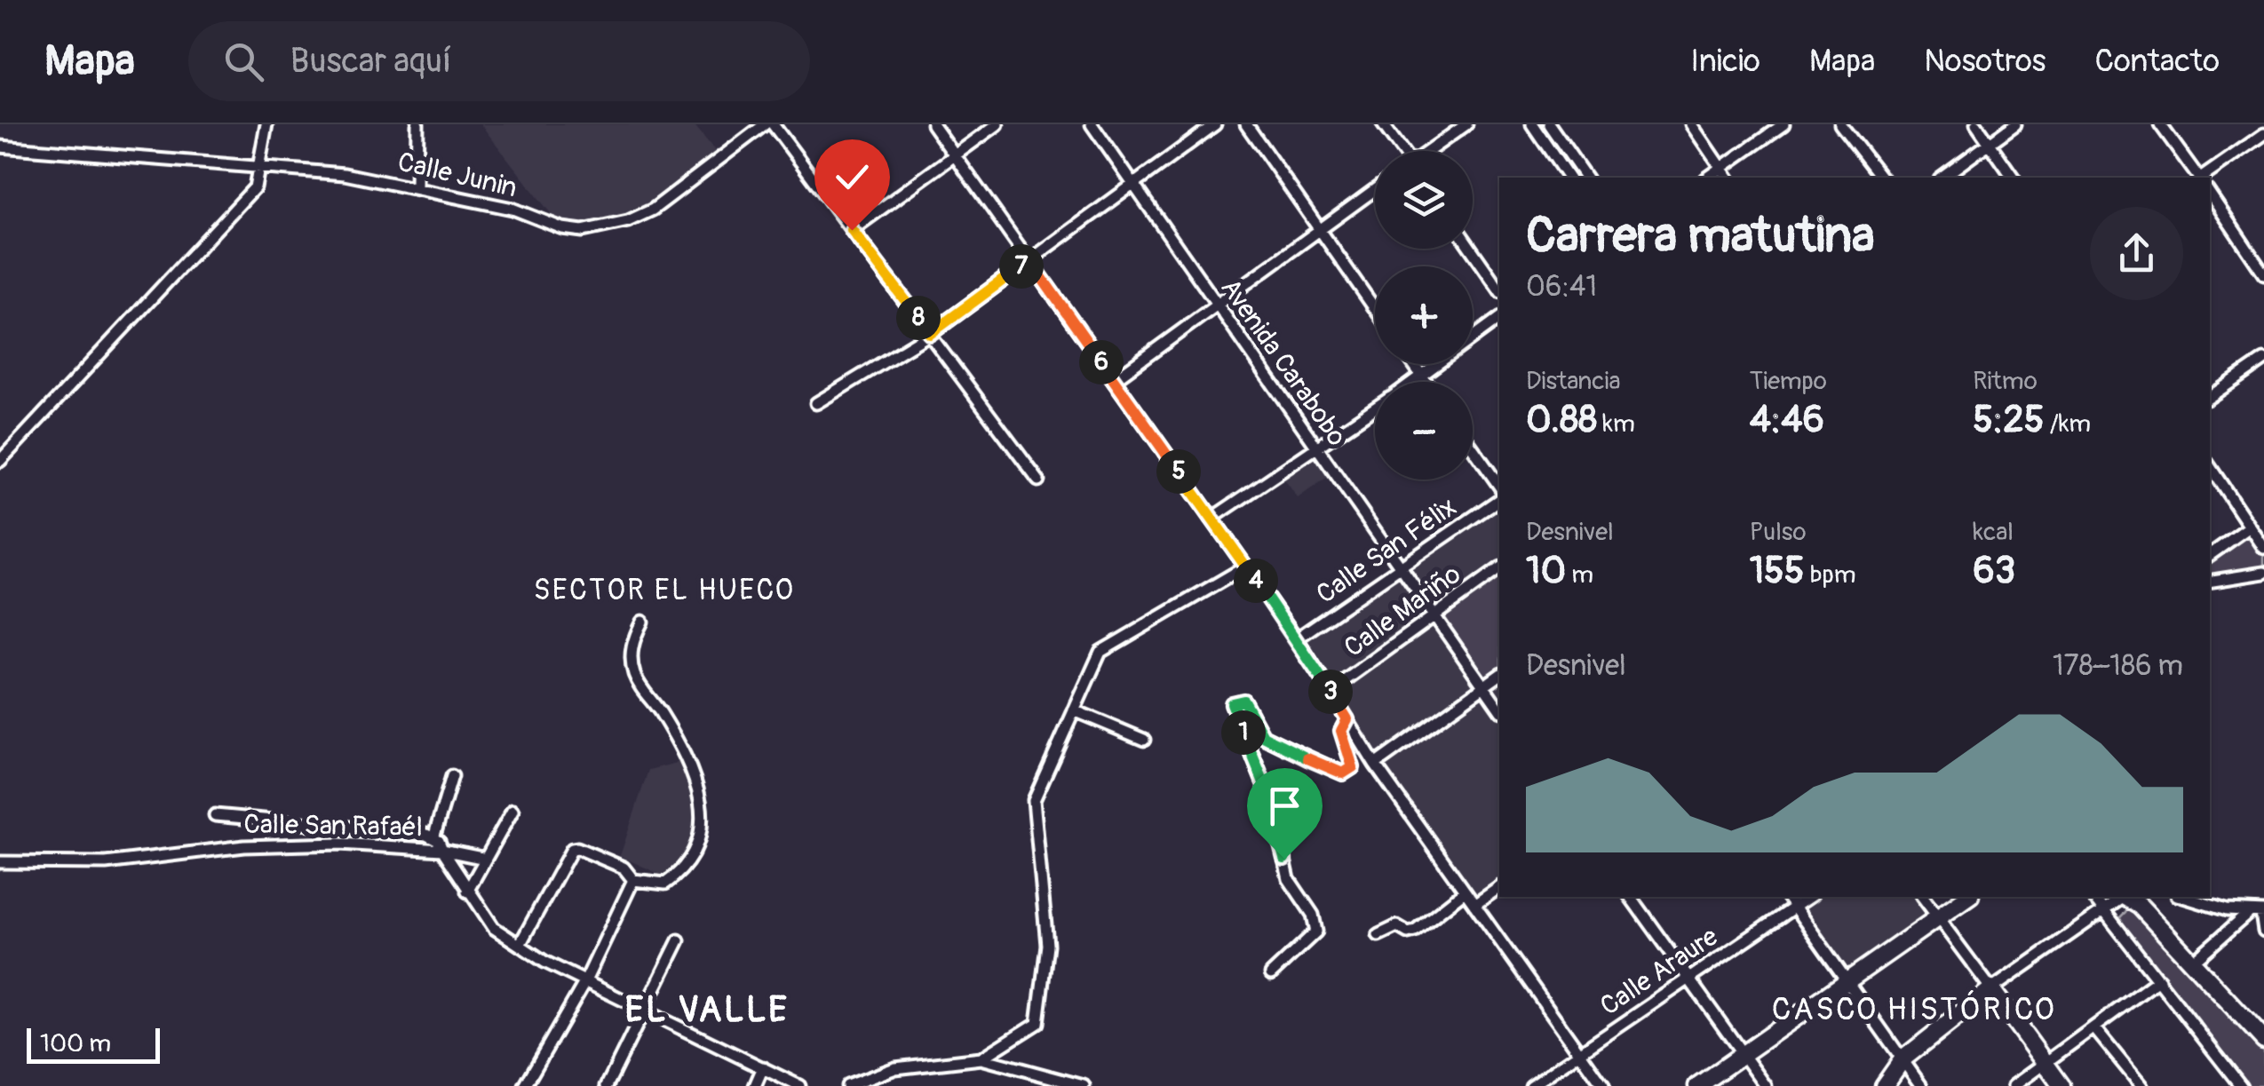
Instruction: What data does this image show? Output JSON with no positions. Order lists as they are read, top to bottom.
{
  "streets": {
    "street": [
      "Calle Junin",
      "Avenida Carabobo",
      "Calle San Félix",
      "Calle Mariño",
      "Calle San Rafaél",
      "Calle Araure"
    ]
  },
  "crossings": [
    ["Avenida Carabobo", "Calle San Félix"],
    ["Avenida Carabobo", "Calle Mariño"]
  ],
  "districts": ["SECTOR EL HUECO", "EL VALLE", "CASCO HISTÓRICO"],
  "scale_bar": "100 m",
  "page": {
    "header": "Mapa",
    "search": "Buscar aquí",
    "nav": [
      "Inicio",
      "Mapa",
      "Nosotros",
      "Contacto"
    ],
    "map_buttons": ["+", "−"],
    "heading": ["Carrera matutina", "06:41"],
    "pins": [
      "7",
      "8",
      "6",
      "5",
      "4",
      "3",
      "1"
    ],
    "stats": [
      ["Distancia", "0.88 km"],
      ["Tiempo", "4:46"],
      ["Ritmo", "5:25 /km"],
      ["Desnivel", "10 m"],
      ["Pulso", "155 bpm"],
      ["kcal", "63"]
    ],
    "chart": ["Desnivel", "178–186 m"],
    "scale": "100 m"
  }
}
